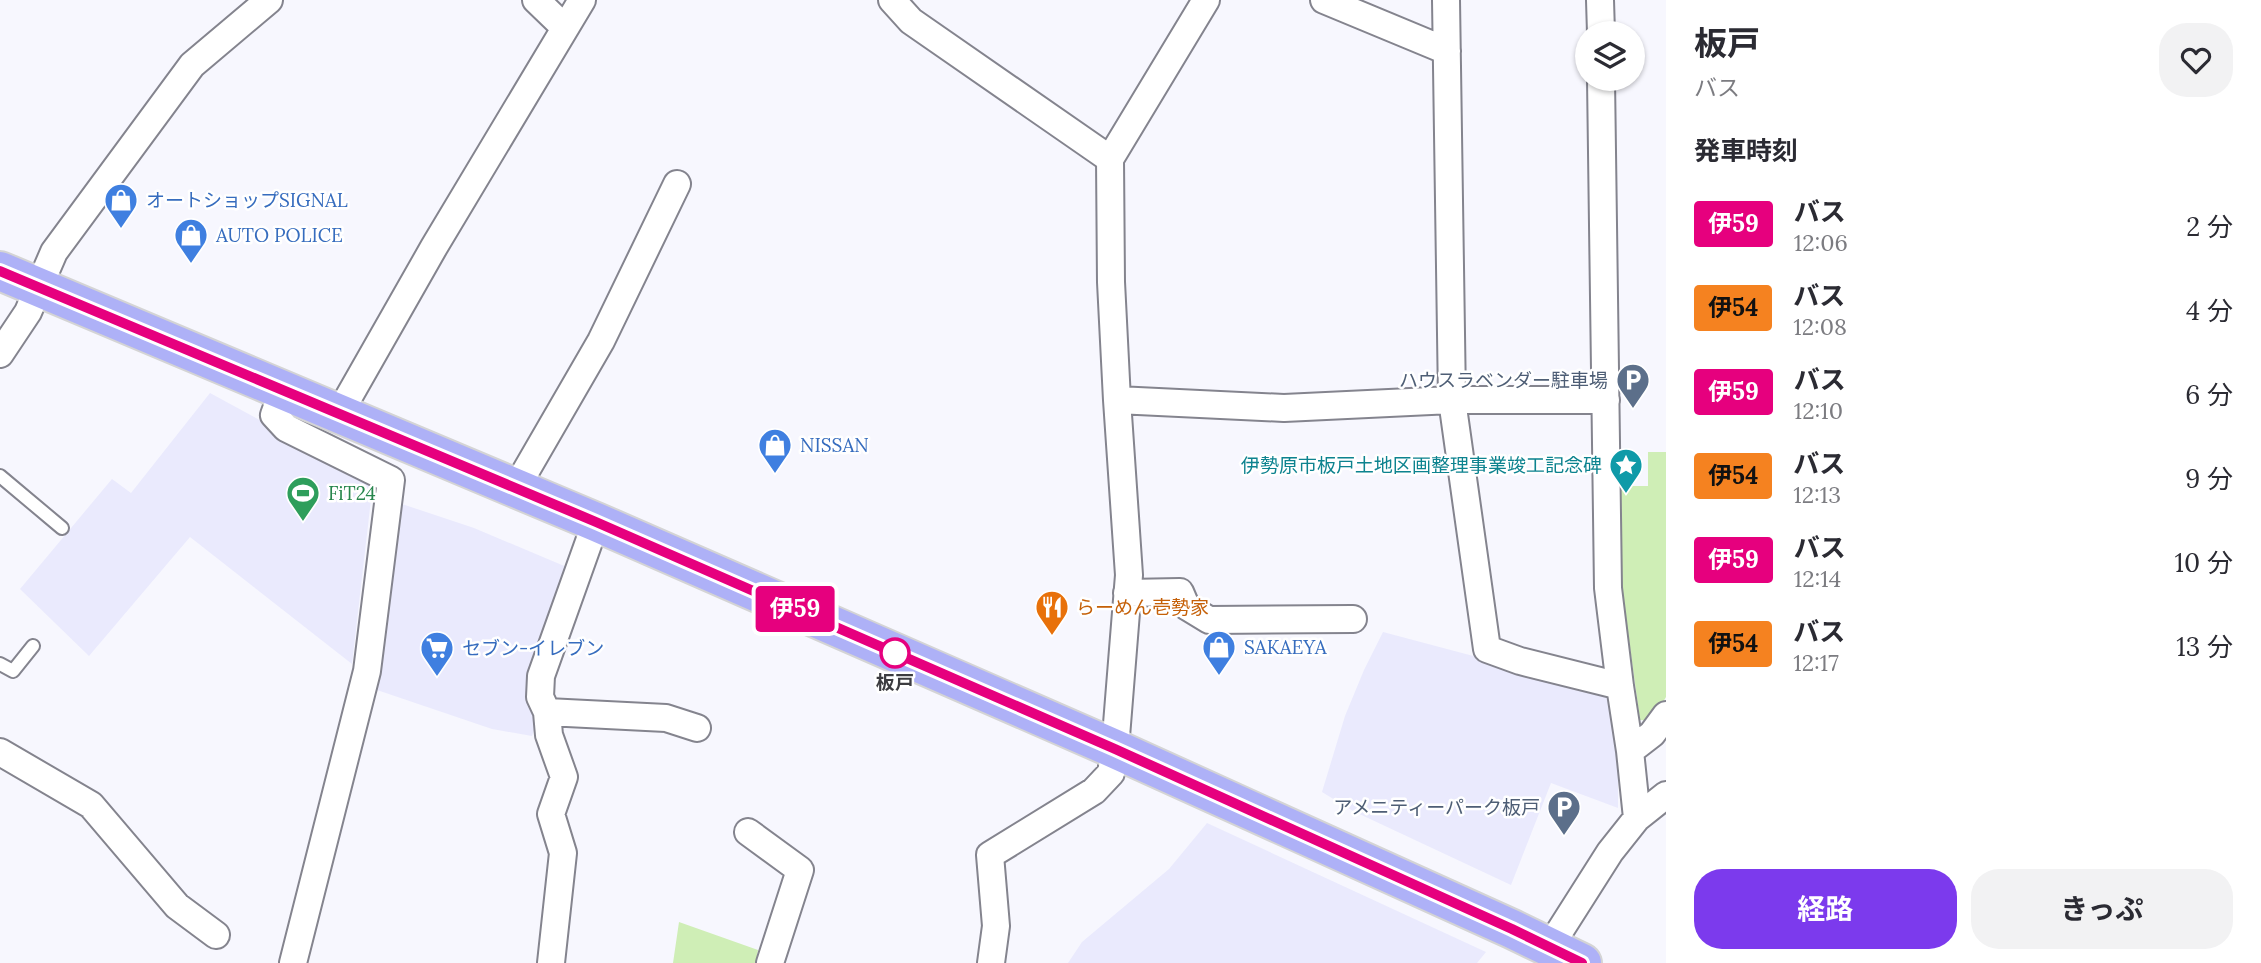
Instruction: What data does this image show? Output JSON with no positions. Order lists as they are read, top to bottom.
{
  "places": {
    "shop": [
      "オートショップSIGNAL",
      "AUTO POLICE",
      "NISSAN",
      "SAKAEYA"
    ],
    "parking": ["ハウスラベンダー駐車場", "アメニティーパーク板戸"],
    "place": ["伊勢原市板戸土地区画整理事業竣工記念碑"],
    "sports": ["FiT24"],
    "restaurant": ["らーめん壱勢家"],
    "other": ["板戸"],
    "supermarket": ["セブン-イレブン"]
  },
  "lines": ["bus line 伊59"],
  "page": {
    "on_map": "伊59",
    "heading": [
      ["板戸", "バス"],
      "発車時刻"
    ],
    "list": [
      {
        "mark": "伊59",
        "name": "バス",
        "note": "12:06",
        "value": "2 分"
      },
      {
        "mark": "伊54",
        "name": "バス",
        "note": "12:08",
        "value": "4 分"
      },
      {
        "mark": "伊59",
        "name": "バス",
        "note": "12:10",
        "value": "6 分"
      },
      {
        "mark": "伊54",
        "name": "バス",
        "note": "12:13",
        "value": "9 分"
      },
      {
        "mark": "伊59",
        "name": "バス",
        "note": "12:14",
        "value": "10 分"
      },
      {
        "mark": "伊54",
        "name": "バス",
        "note": "12:17",
        "value": "13 分"
      }
    ],
    "buttons": ["経路", "きっぷ"]
  }
}
